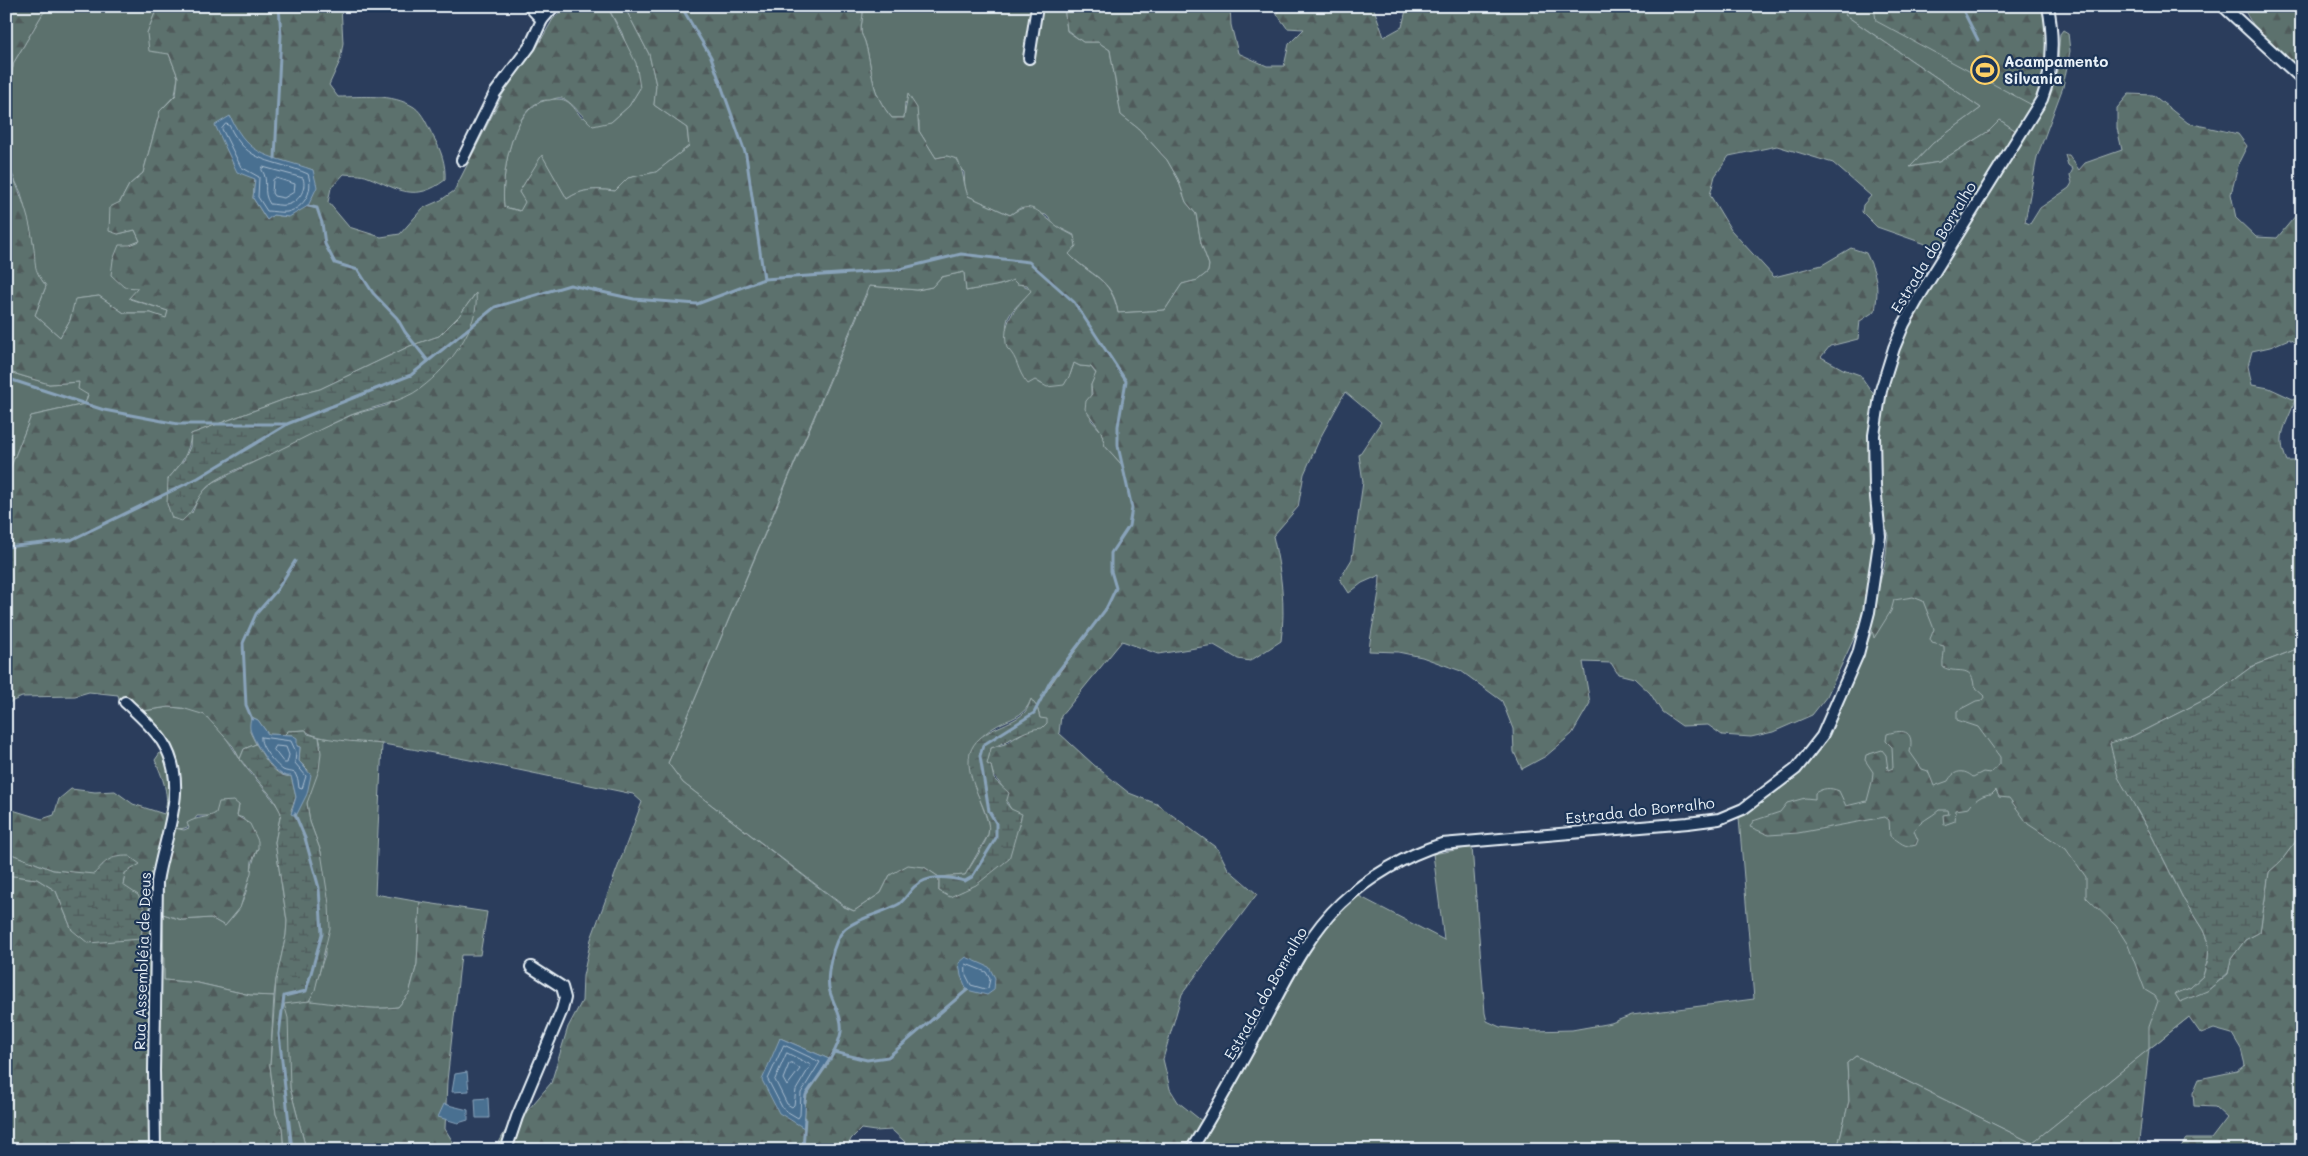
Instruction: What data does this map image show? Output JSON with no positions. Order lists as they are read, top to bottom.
{
  "streets": {
    "street": ["Estrada do Borralho", "Rua Assembléia de Deus"]
  },
  "places": {
    "sports": ["Acampamento Silvania"]
  }
}
